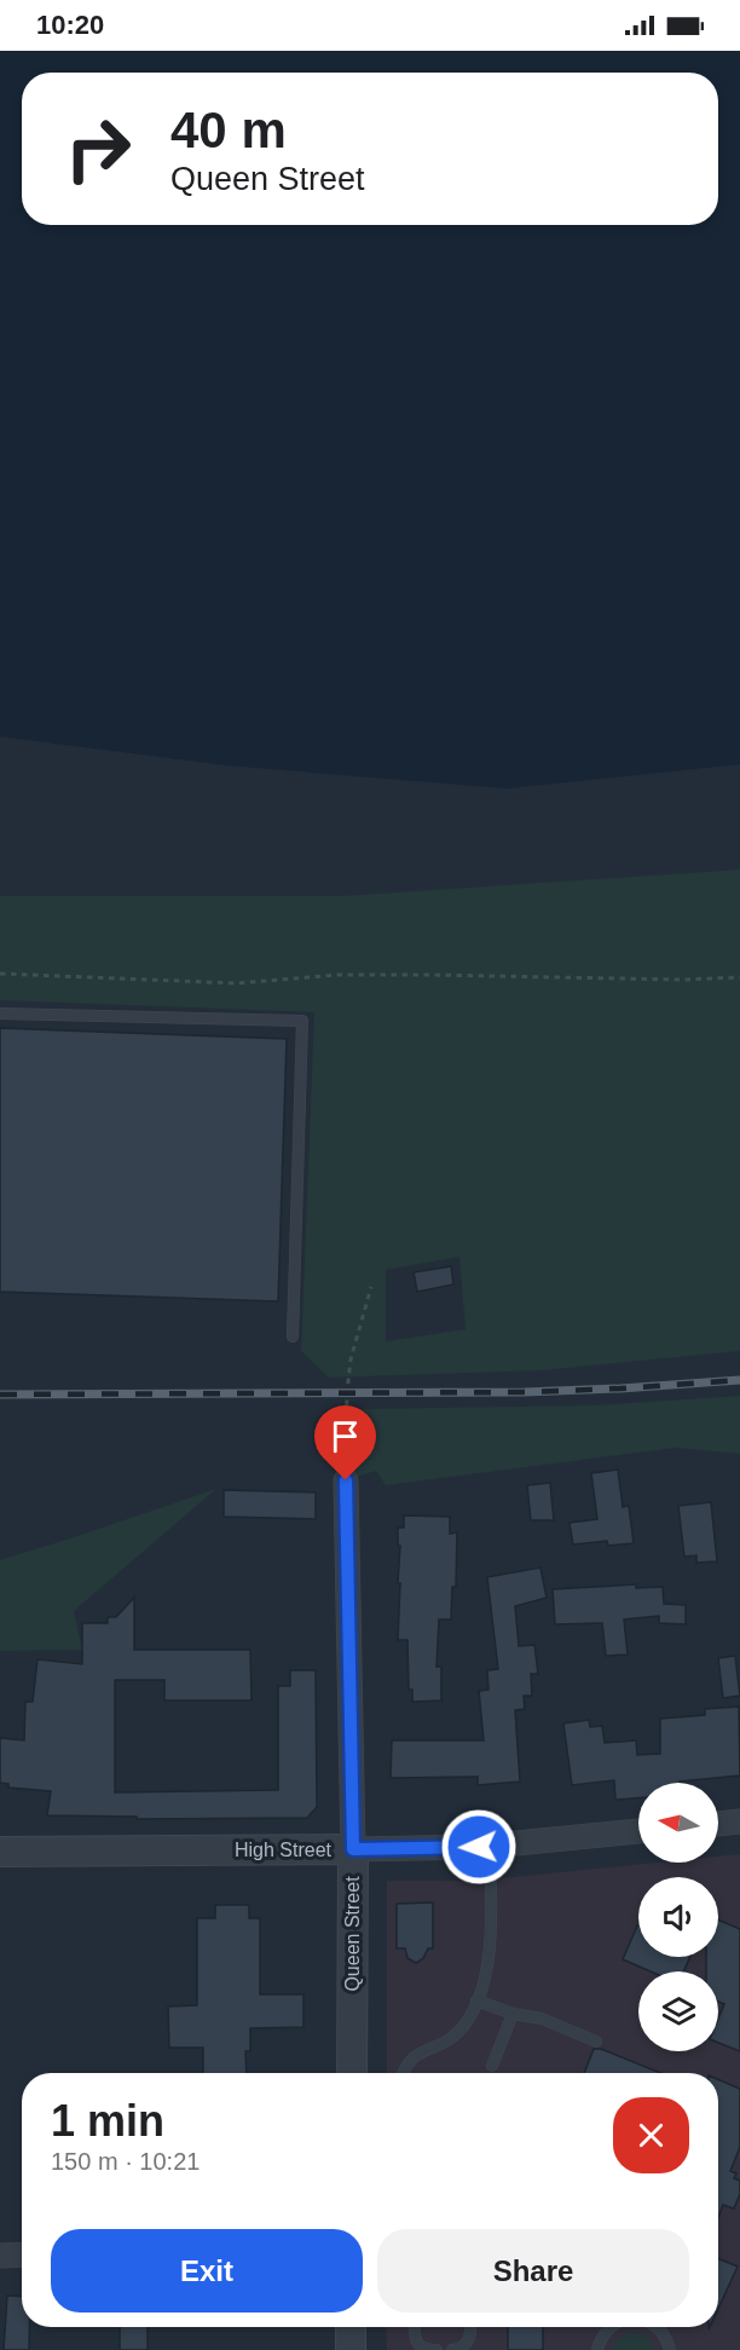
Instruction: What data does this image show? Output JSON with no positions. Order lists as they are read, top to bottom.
{
  "streets": {
    "street": ["High Street", "Queen Street"]
  },
  "crossings": [
    ["High Street", "Queen Street"]
  ],
  "north": "left",
  "page": {
    "status": "10:20",
    "turn": ["40 m", "Queen Street"],
    "heading": ["1 min", "150 m · 10:21"],
    "buttons": ["Exit", "Share"]
  }
}
